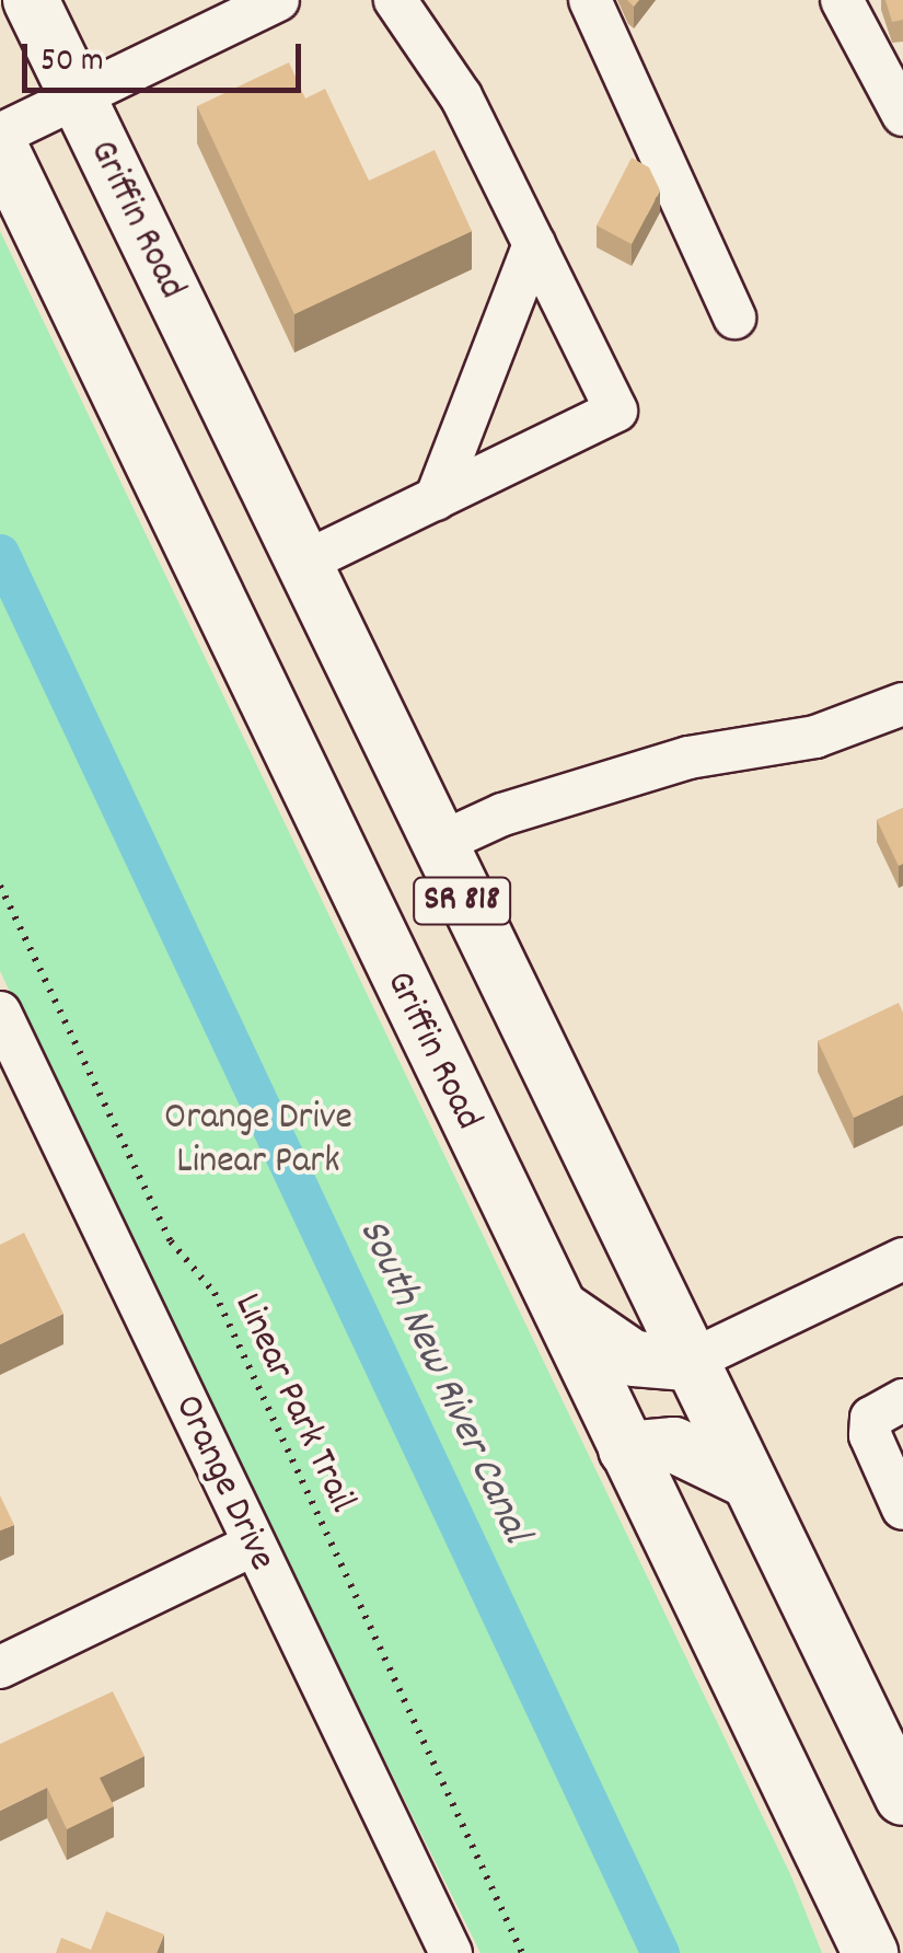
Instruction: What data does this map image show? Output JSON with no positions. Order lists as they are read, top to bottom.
{
  "streets": {
    "main road": ["Griffin Road", "SR 818"],
    "street": ["Orange Drive"],
    "path": ["Linear Park Trail"]
  },
  "water": ["South New River Canal"],
  "parks": ["Orange Drive Linear Park"],
  "scale_bar": "50 m"
}
